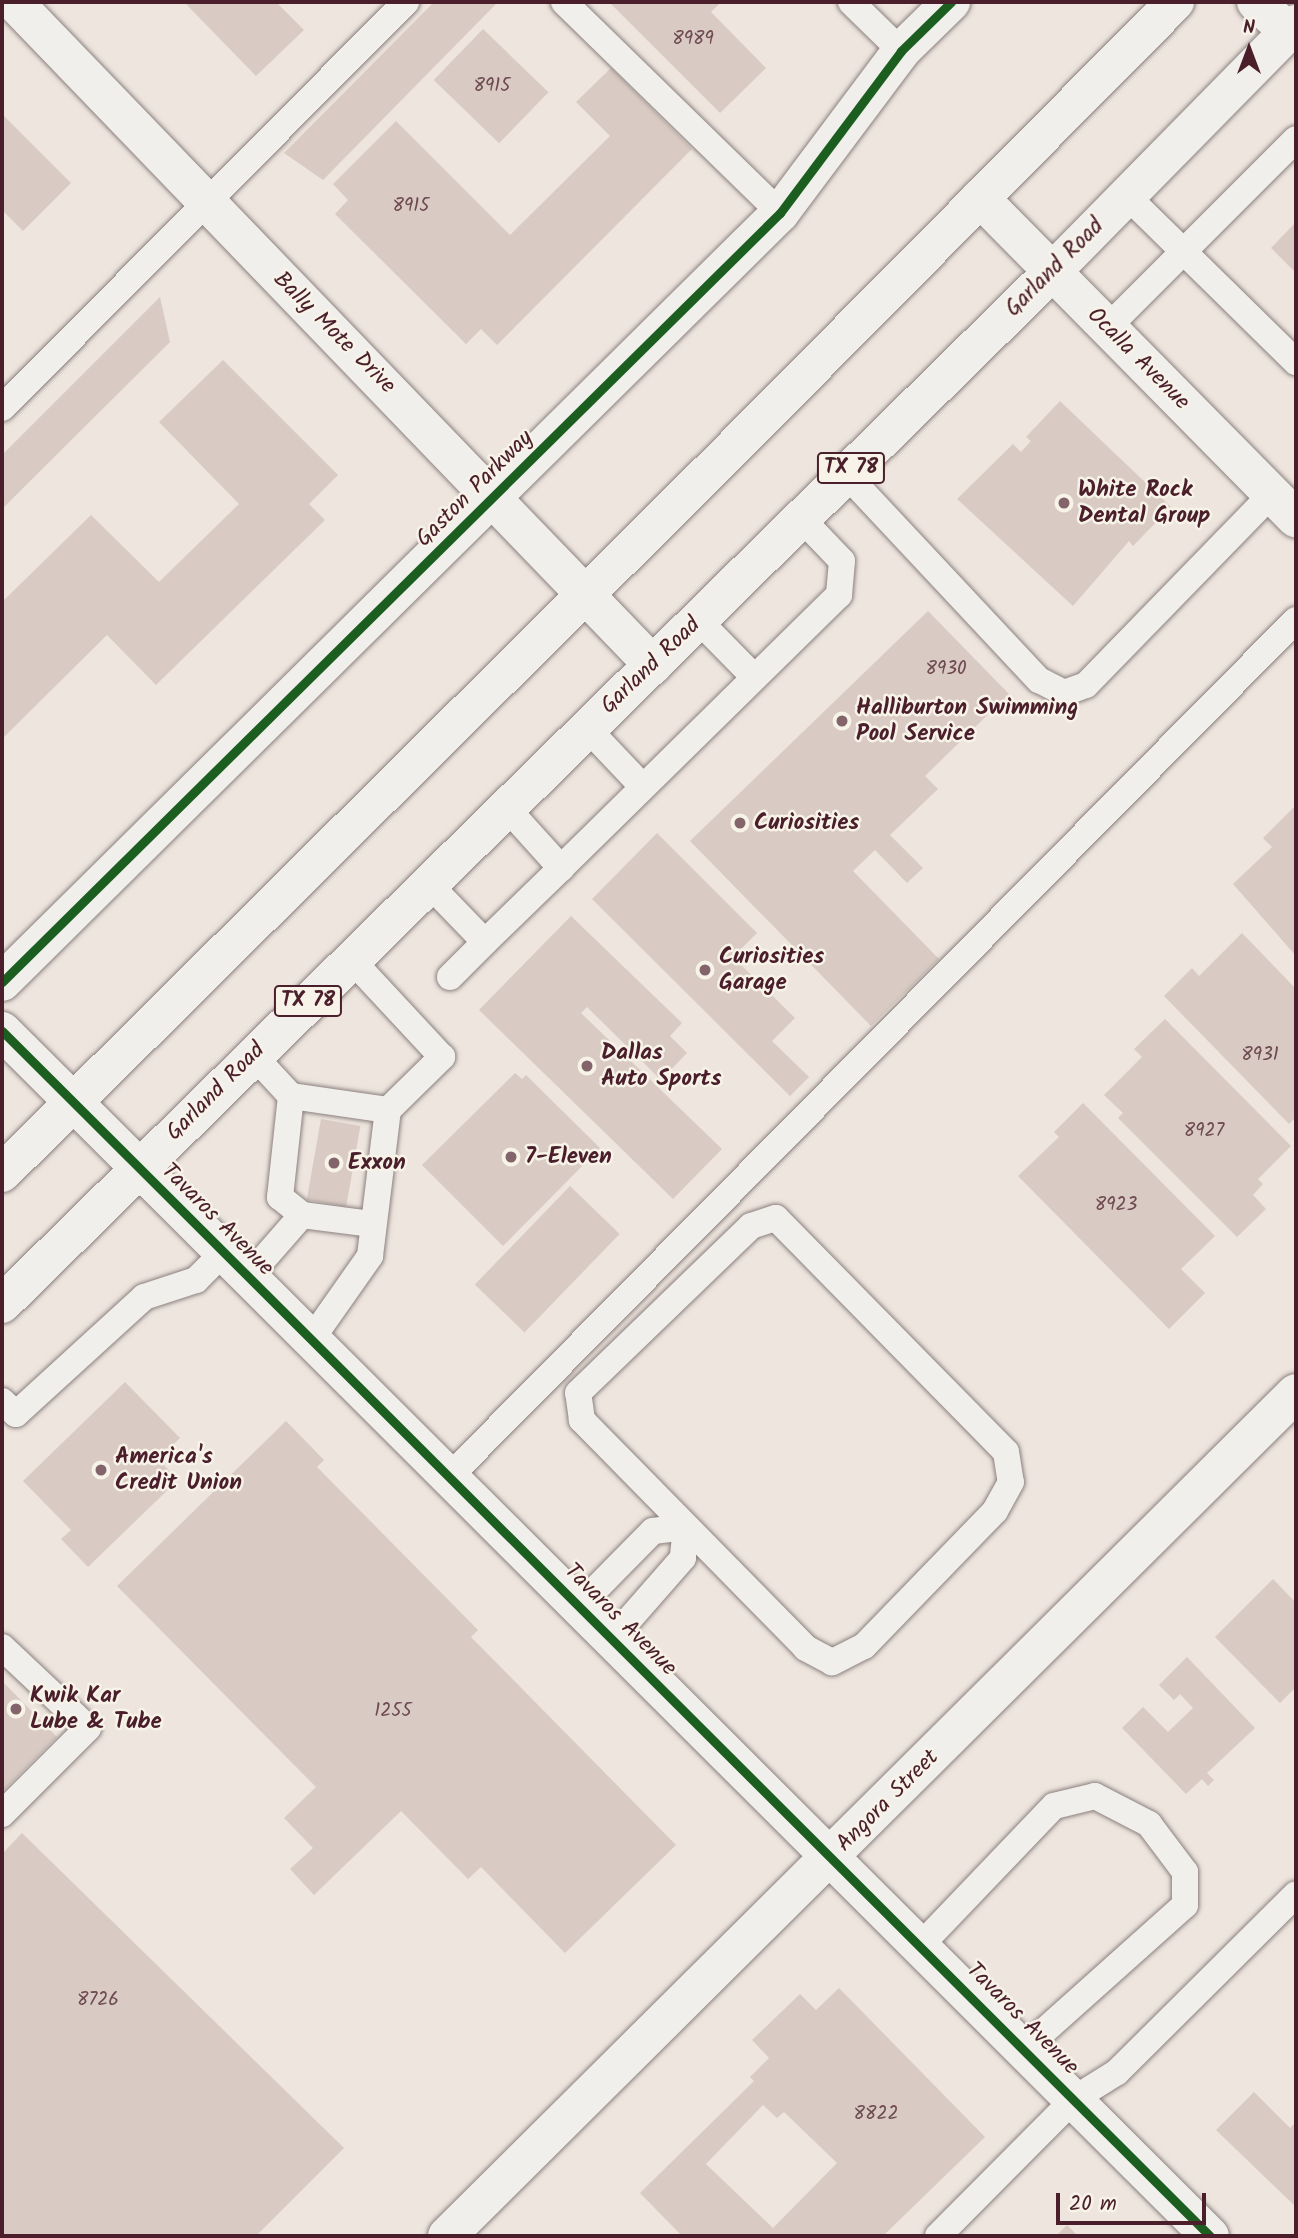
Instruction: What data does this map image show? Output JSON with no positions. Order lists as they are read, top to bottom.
{
  "streets": {
    "street": [
      "Garland Road",
      "Bally Mote Drive",
      "Ocalla Avenue",
      "TX 78",
      "Gaston Parkway",
      "Tavaros Avenue",
      "Angora Street"
    ]
  },
  "crossings": [
    ["Garland Road", "Bally Mote Drive"],
    ["Garland Road", "Ocalla Avenue"],
    ["Garland Road", "Tavaros Avenue"],
    ["Bally Mote Drive", "Gaston Parkway"],
    ["Tavaros Avenue", "Angora Street"]
  ],
  "places": [
    "White Rock Dental Group",
    "Halliburton Swimming Pool Service",
    "Curiosities",
    "Curiosities Garage",
    "Dallas Auto Sports",
    "7-Eleven",
    "Exxon",
    "America's Credit Union",
    "Kwik Kar Lube & Tube"
  ],
  "house_numbers": [
    "8989",
    "8915",
    "8915",
    "8930",
    "8931",
    "8927",
    "8923",
    "1255",
    "8726",
    "8822"
  ],
  "scale_bar": "20 m",
  "north": "top"
}
